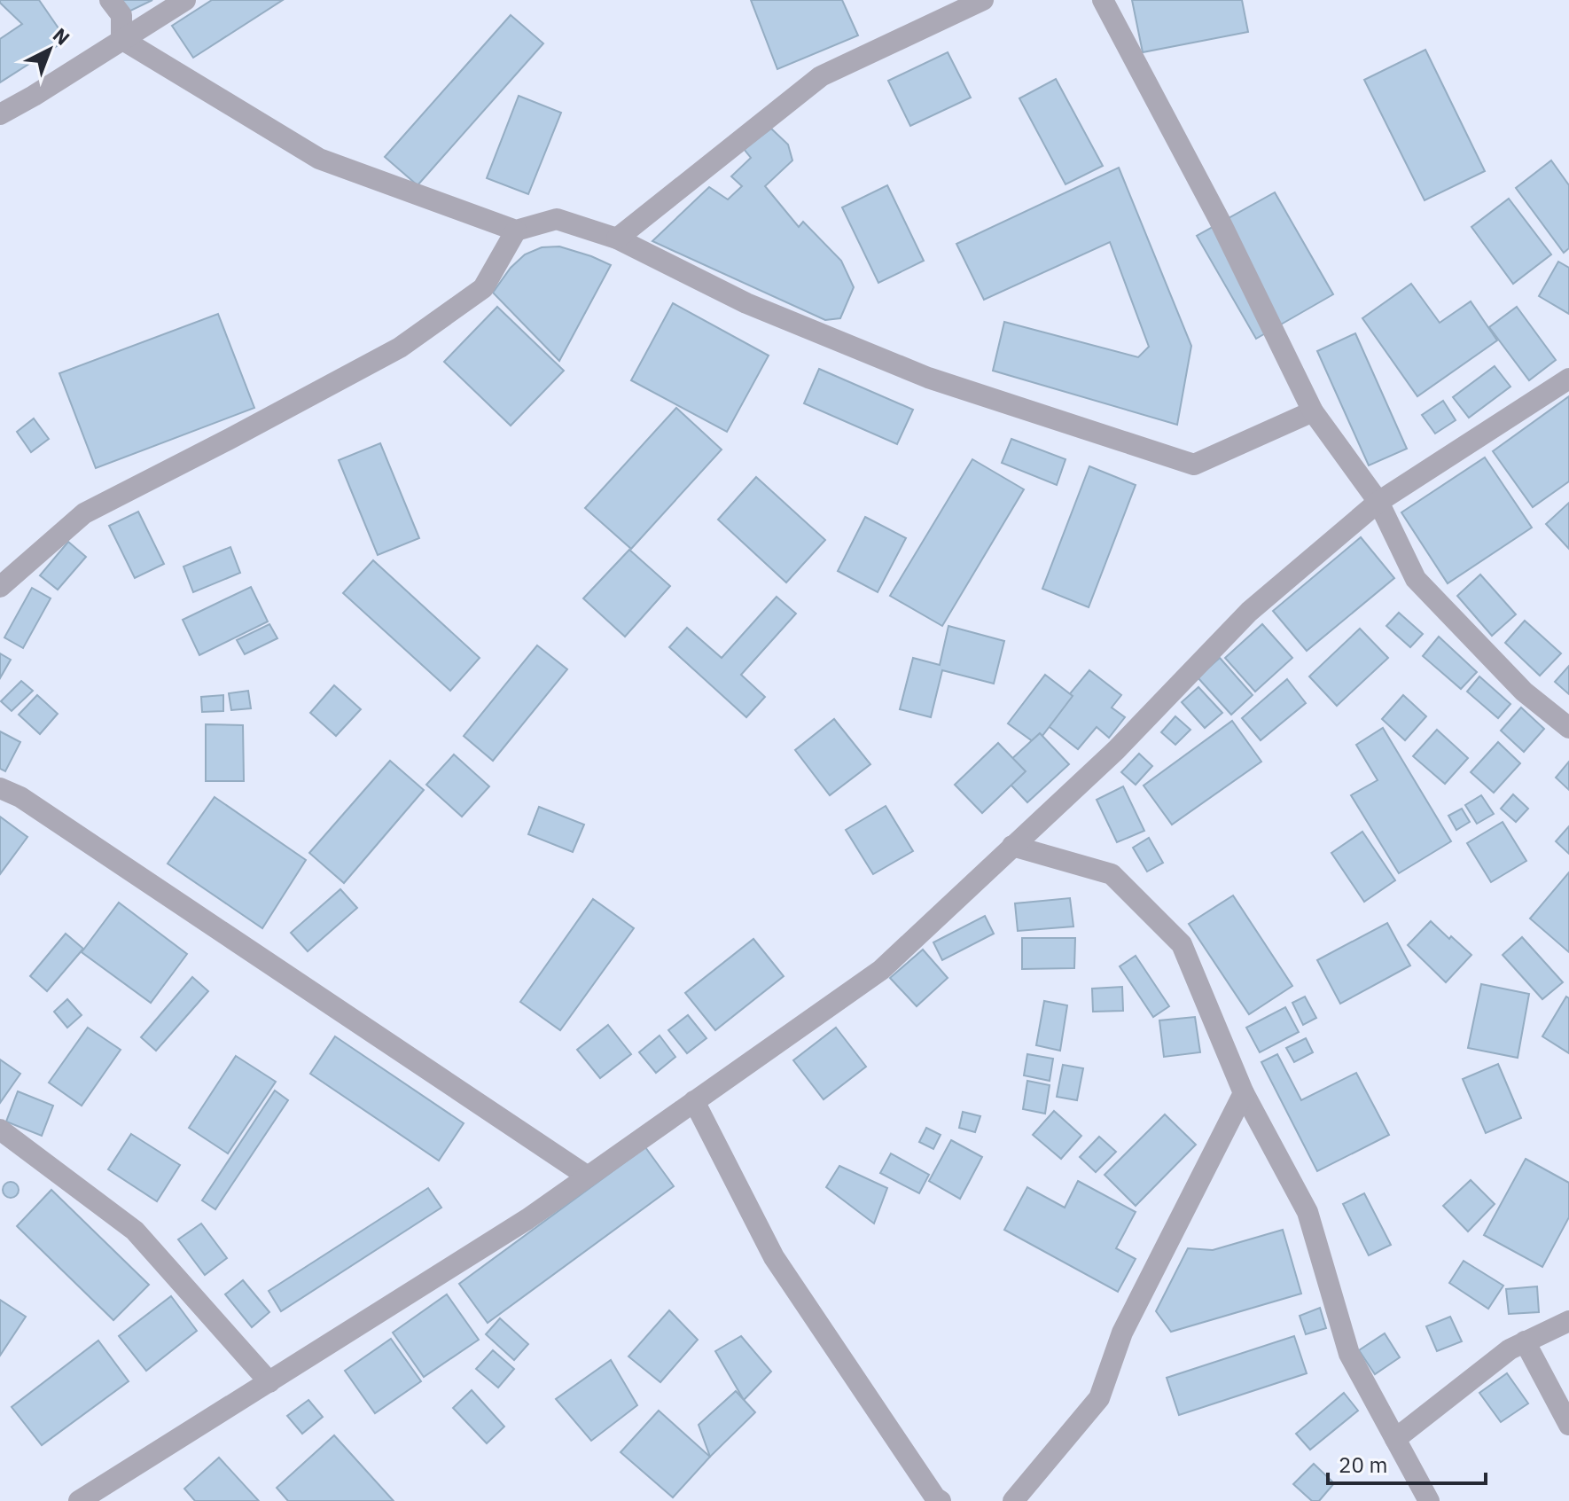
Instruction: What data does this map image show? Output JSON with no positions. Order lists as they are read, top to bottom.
{
  "scale_bar": "20 m",
  "north": "top right"
}
